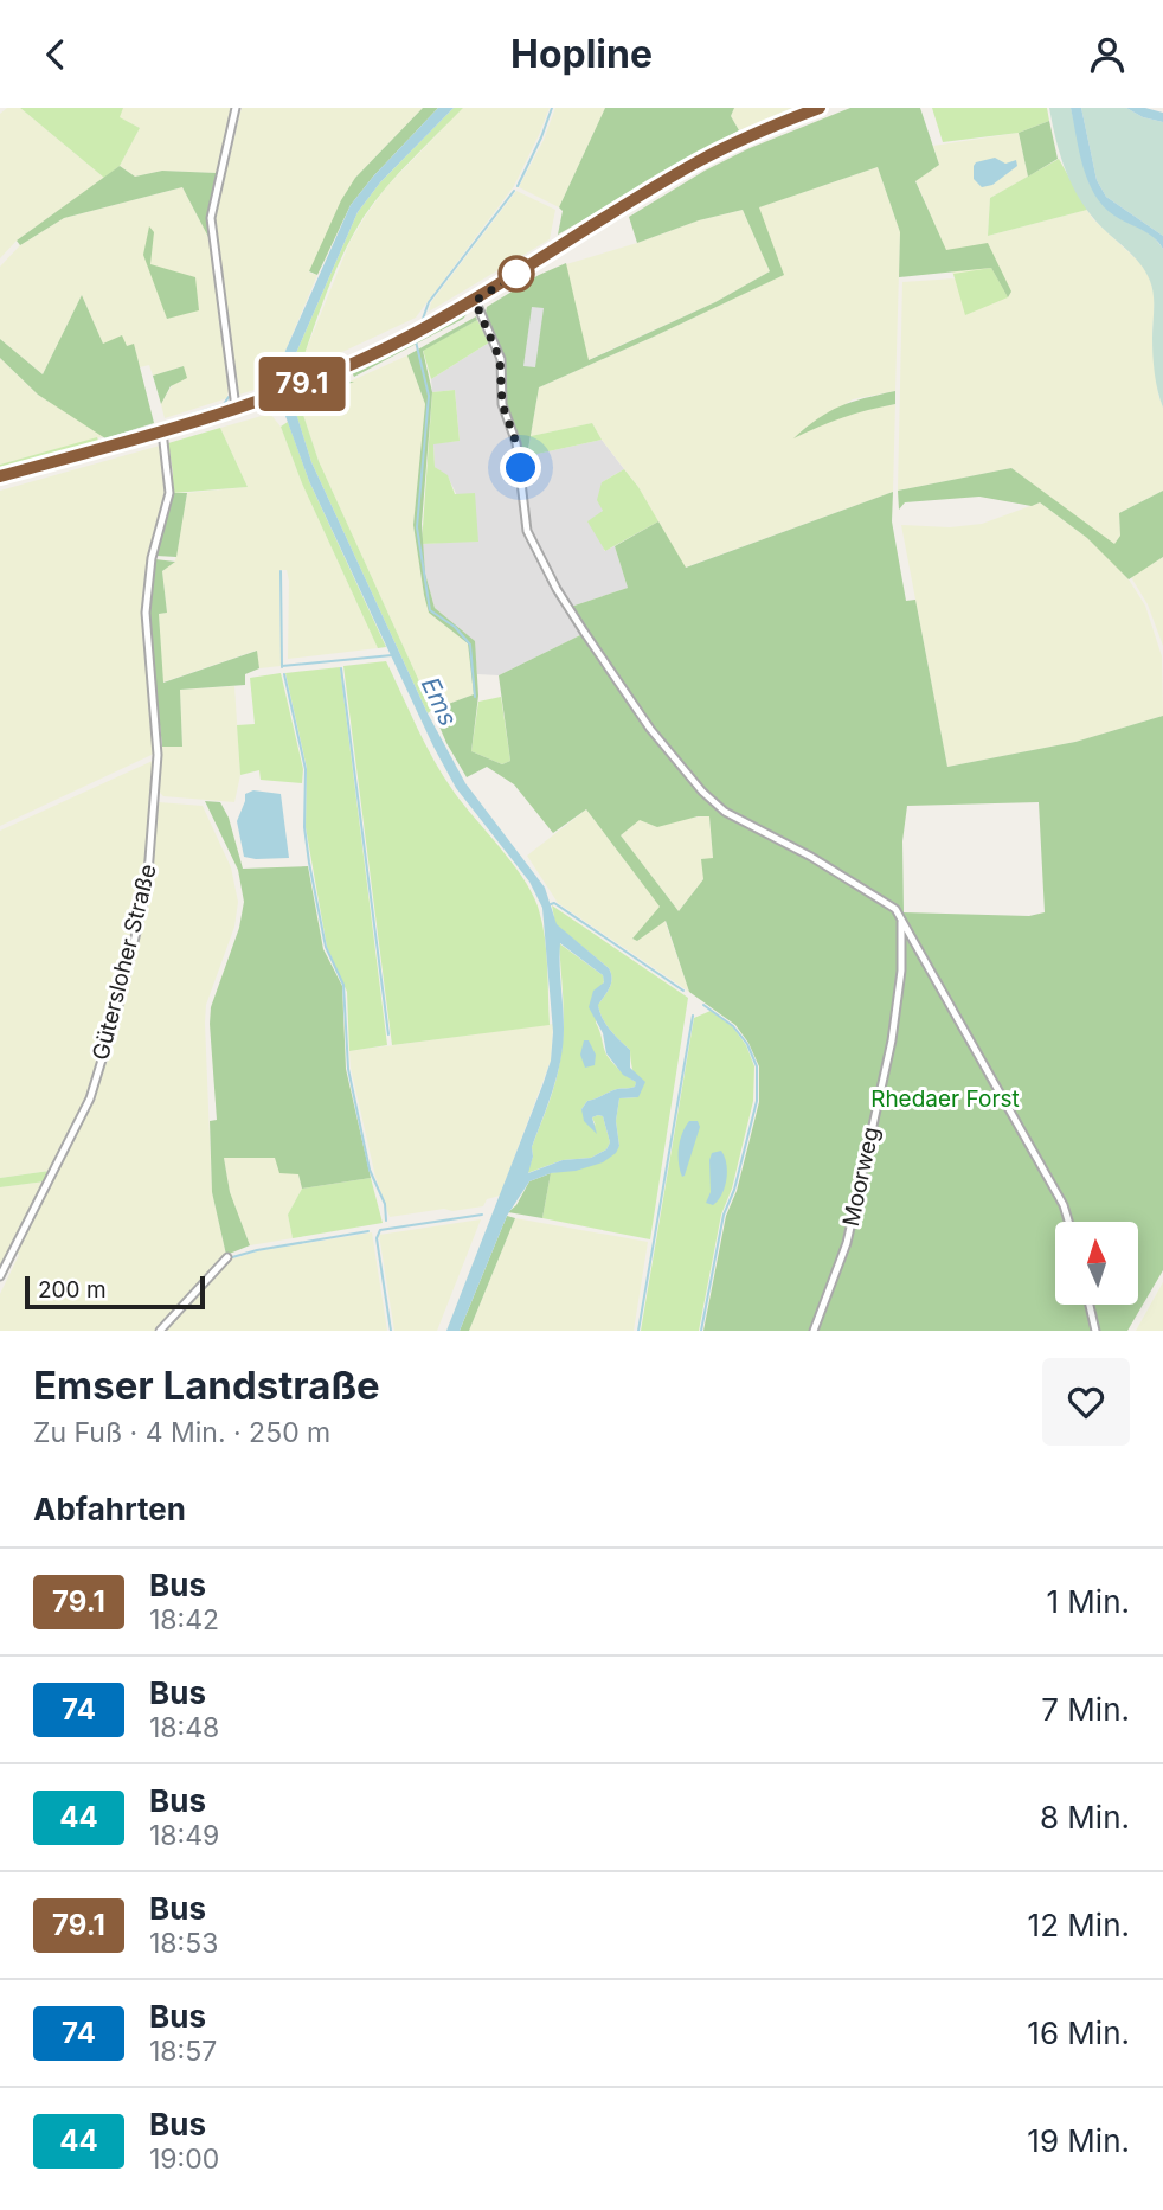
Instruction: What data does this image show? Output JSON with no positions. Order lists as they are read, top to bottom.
{
  "streets": {
    "street": ["Gütersloher Straße", "Moorweg"]
  },
  "water": ["Ems"],
  "parks": ["Rhedaer Forst"],
  "lines": ["bus line 79.1"],
  "scale_bar": "200 m",
  "north": "top",
  "page": {
    "header": "Hopline",
    "on_map": "79.1",
    "scale": "200 m",
    "heading": [
      ["Emser Landstraße", "Zu Fuß · 4 Min. · 250 m"],
      "Abfahrten"
    ],
    "list": [
      {
        "mark": "79.1",
        "name": "Bus",
        "note": "18:42",
        "value": "1 Min."
      },
      {
        "mark": "74",
        "name": "Bus",
        "note": "18:48",
        "value": "7 Min."
      },
      {
        "mark": "44",
        "name": "Bus",
        "note": "18:49",
        "value": "8 Min."
      },
      {
        "mark": "79.1",
        "name": "Bus",
        "note": "18:53",
        "value": "12 Min."
      },
      {
        "mark": "74",
        "name": "Bus",
        "note": "18:57",
        "value": "16 Min."
      },
      {
        "mark": "44",
        "name": "Bus",
        "note": "19:00",
        "value": "19 Min."
      }
    ]
  }
}
